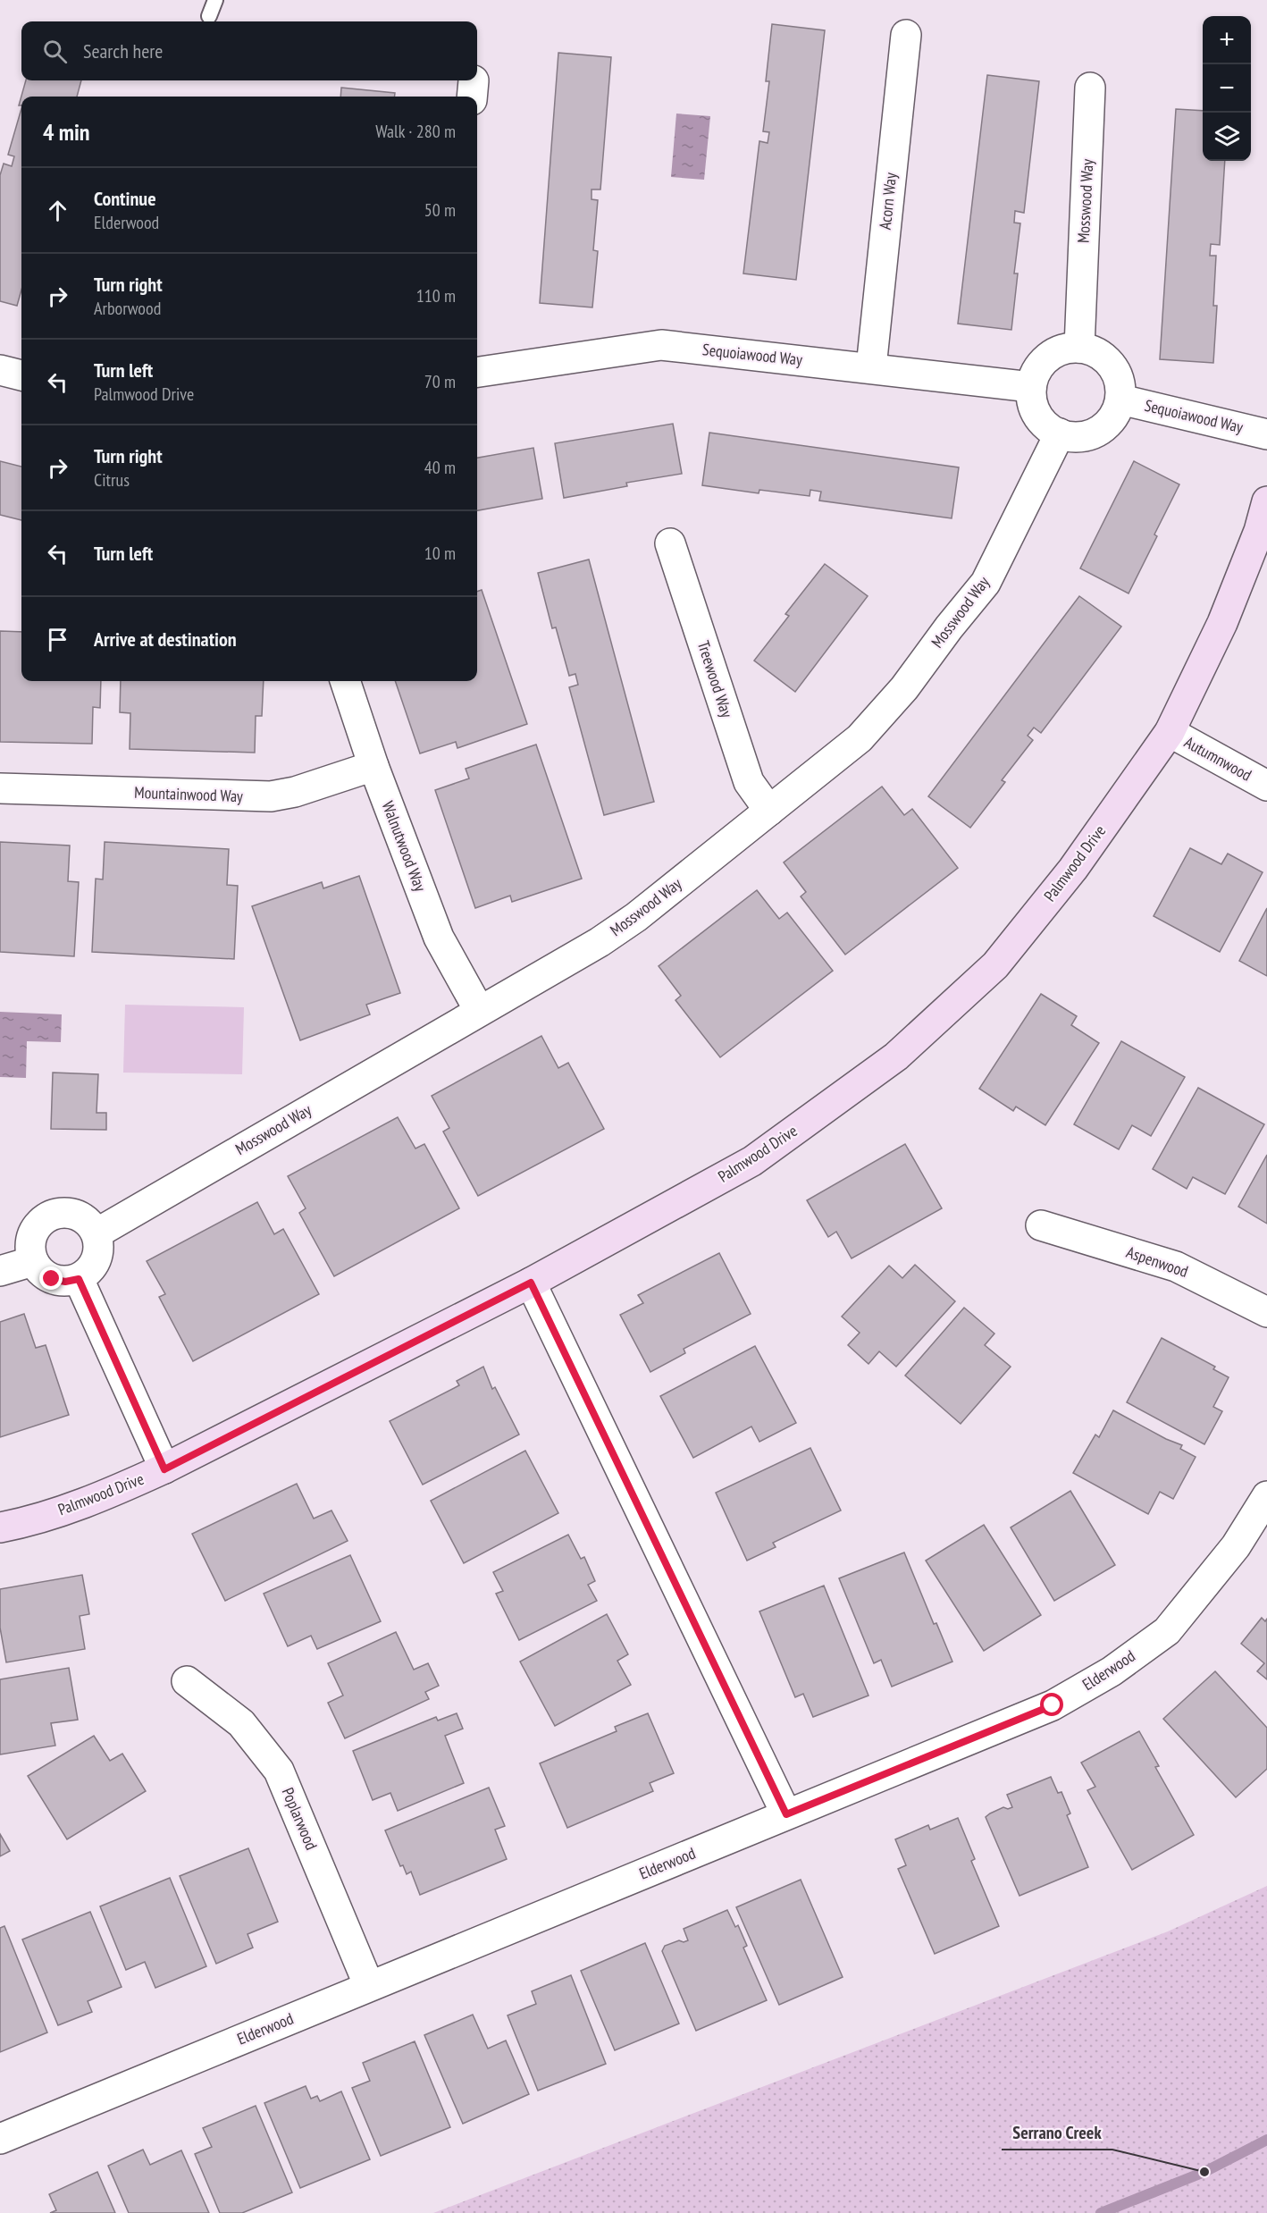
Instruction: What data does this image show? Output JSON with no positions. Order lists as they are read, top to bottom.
{
  "streets": {
    "street": [
      "Acorn Way",
      "Mosswood Way",
      "Sequoiawood Way",
      "Treewood Way",
      "Autumnwood",
      "Mountainwood Way",
      "Walnutwood Way",
      "Palmwood Drive",
      "Aspenwood",
      "Elderwood",
      "Poplarwood"
    ]
  },
  "crossings": [
    ["Acorn Way", "Sequoiawood Way"],
    ["Mosswood Way", "Sequoiawood Way"],
    ["Mosswood Way", "Treewood Way"],
    ["Mosswood Way", "Walnutwood Way"],
    ["Autumnwood", "Palmwood Drive"],
    ["Mountainwood Way", "Walnutwood Way"],
    ["Elderwood", "Poplarwood"]
  ],
  "places": ["Serrano Creek"],
  "page": {
    "map_buttons": ["+", "−"],
    "search": "Search here",
    "heading": ["4 min", "Walk · 280 m"],
    "list": [
      ["Continue", "Elderwood", "50 m"],
      ["Turn right", "Arborwood", "110 m"],
      ["Turn left", "Palmwood Drive", "70 m"],
      ["Turn right", "Citrus", "40 m"],
      ["Turn left", "10 m"],
      "Arrive at destination"
    ]
  }
}
